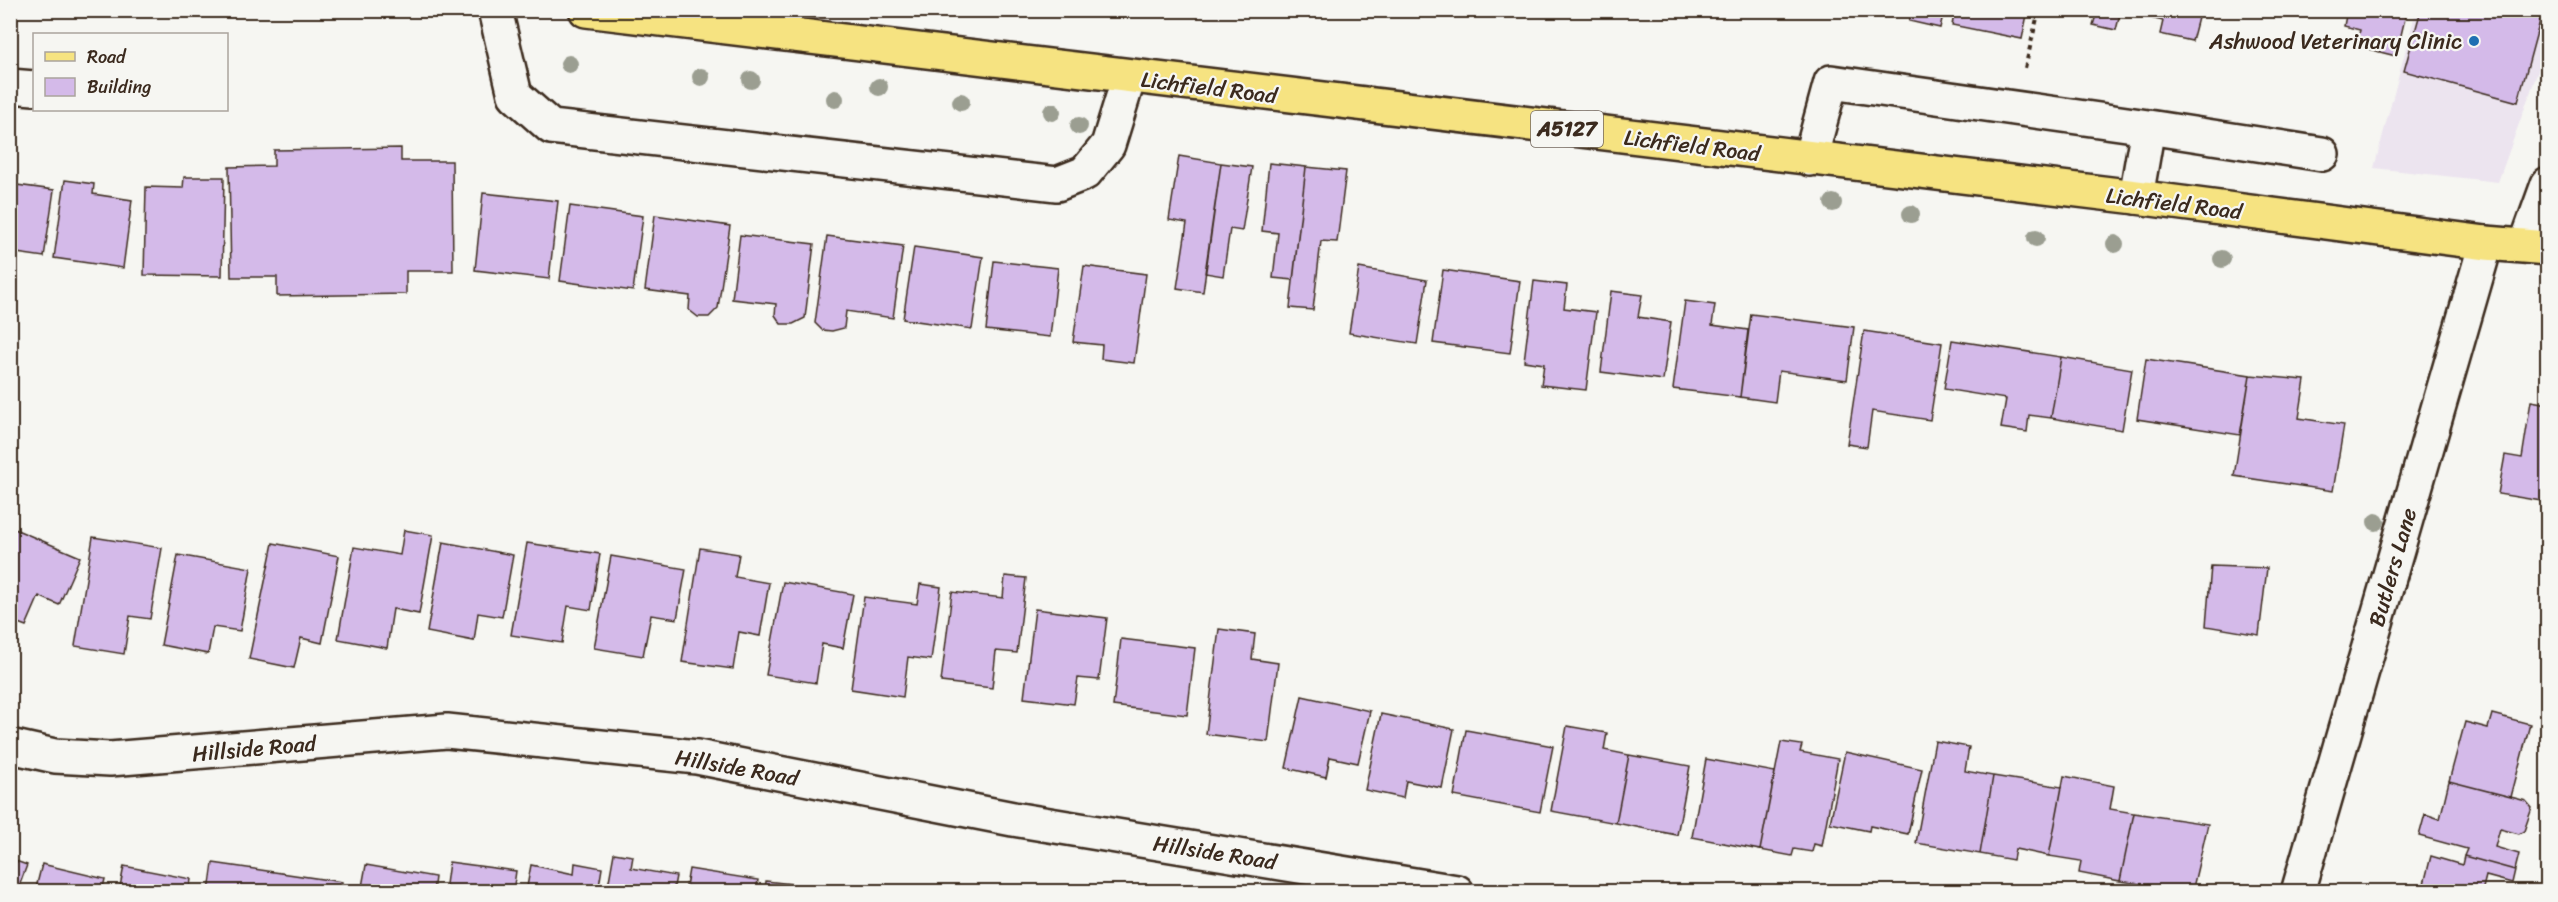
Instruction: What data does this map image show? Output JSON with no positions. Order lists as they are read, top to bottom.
{
  "streets": {
    "main road": ["Lichfield Road", "A5127"],
    "street": ["Butlers Lane", "Hillside Road"]
  },
  "crossings": [
    ["Lichfield Road", "Butlers Lane"]
  ],
  "places": ["Ashwood Veterinary Clinic"],
  "legend": ["Road", "Building"]
}
